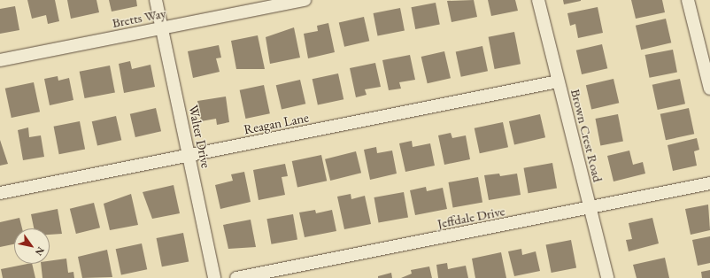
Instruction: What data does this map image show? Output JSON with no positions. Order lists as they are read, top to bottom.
{
  "streets": {
    "street": [
      "Bretts Way",
      "Reagan Lane",
      "Brown Crest Road",
      "Walter Drive",
      "Jeffdale Drive"
    ]
  },
  "crossings": [
    ["Bretts Way", "Walter Drive"],
    ["Reagan Lane", "Brown Crest Road"],
    ["Reagan Lane", "Walter Drive"],
    ["Brown Crest Road", "Jeffdale Drive"]
  ],
  "north": "bottom right"
}
